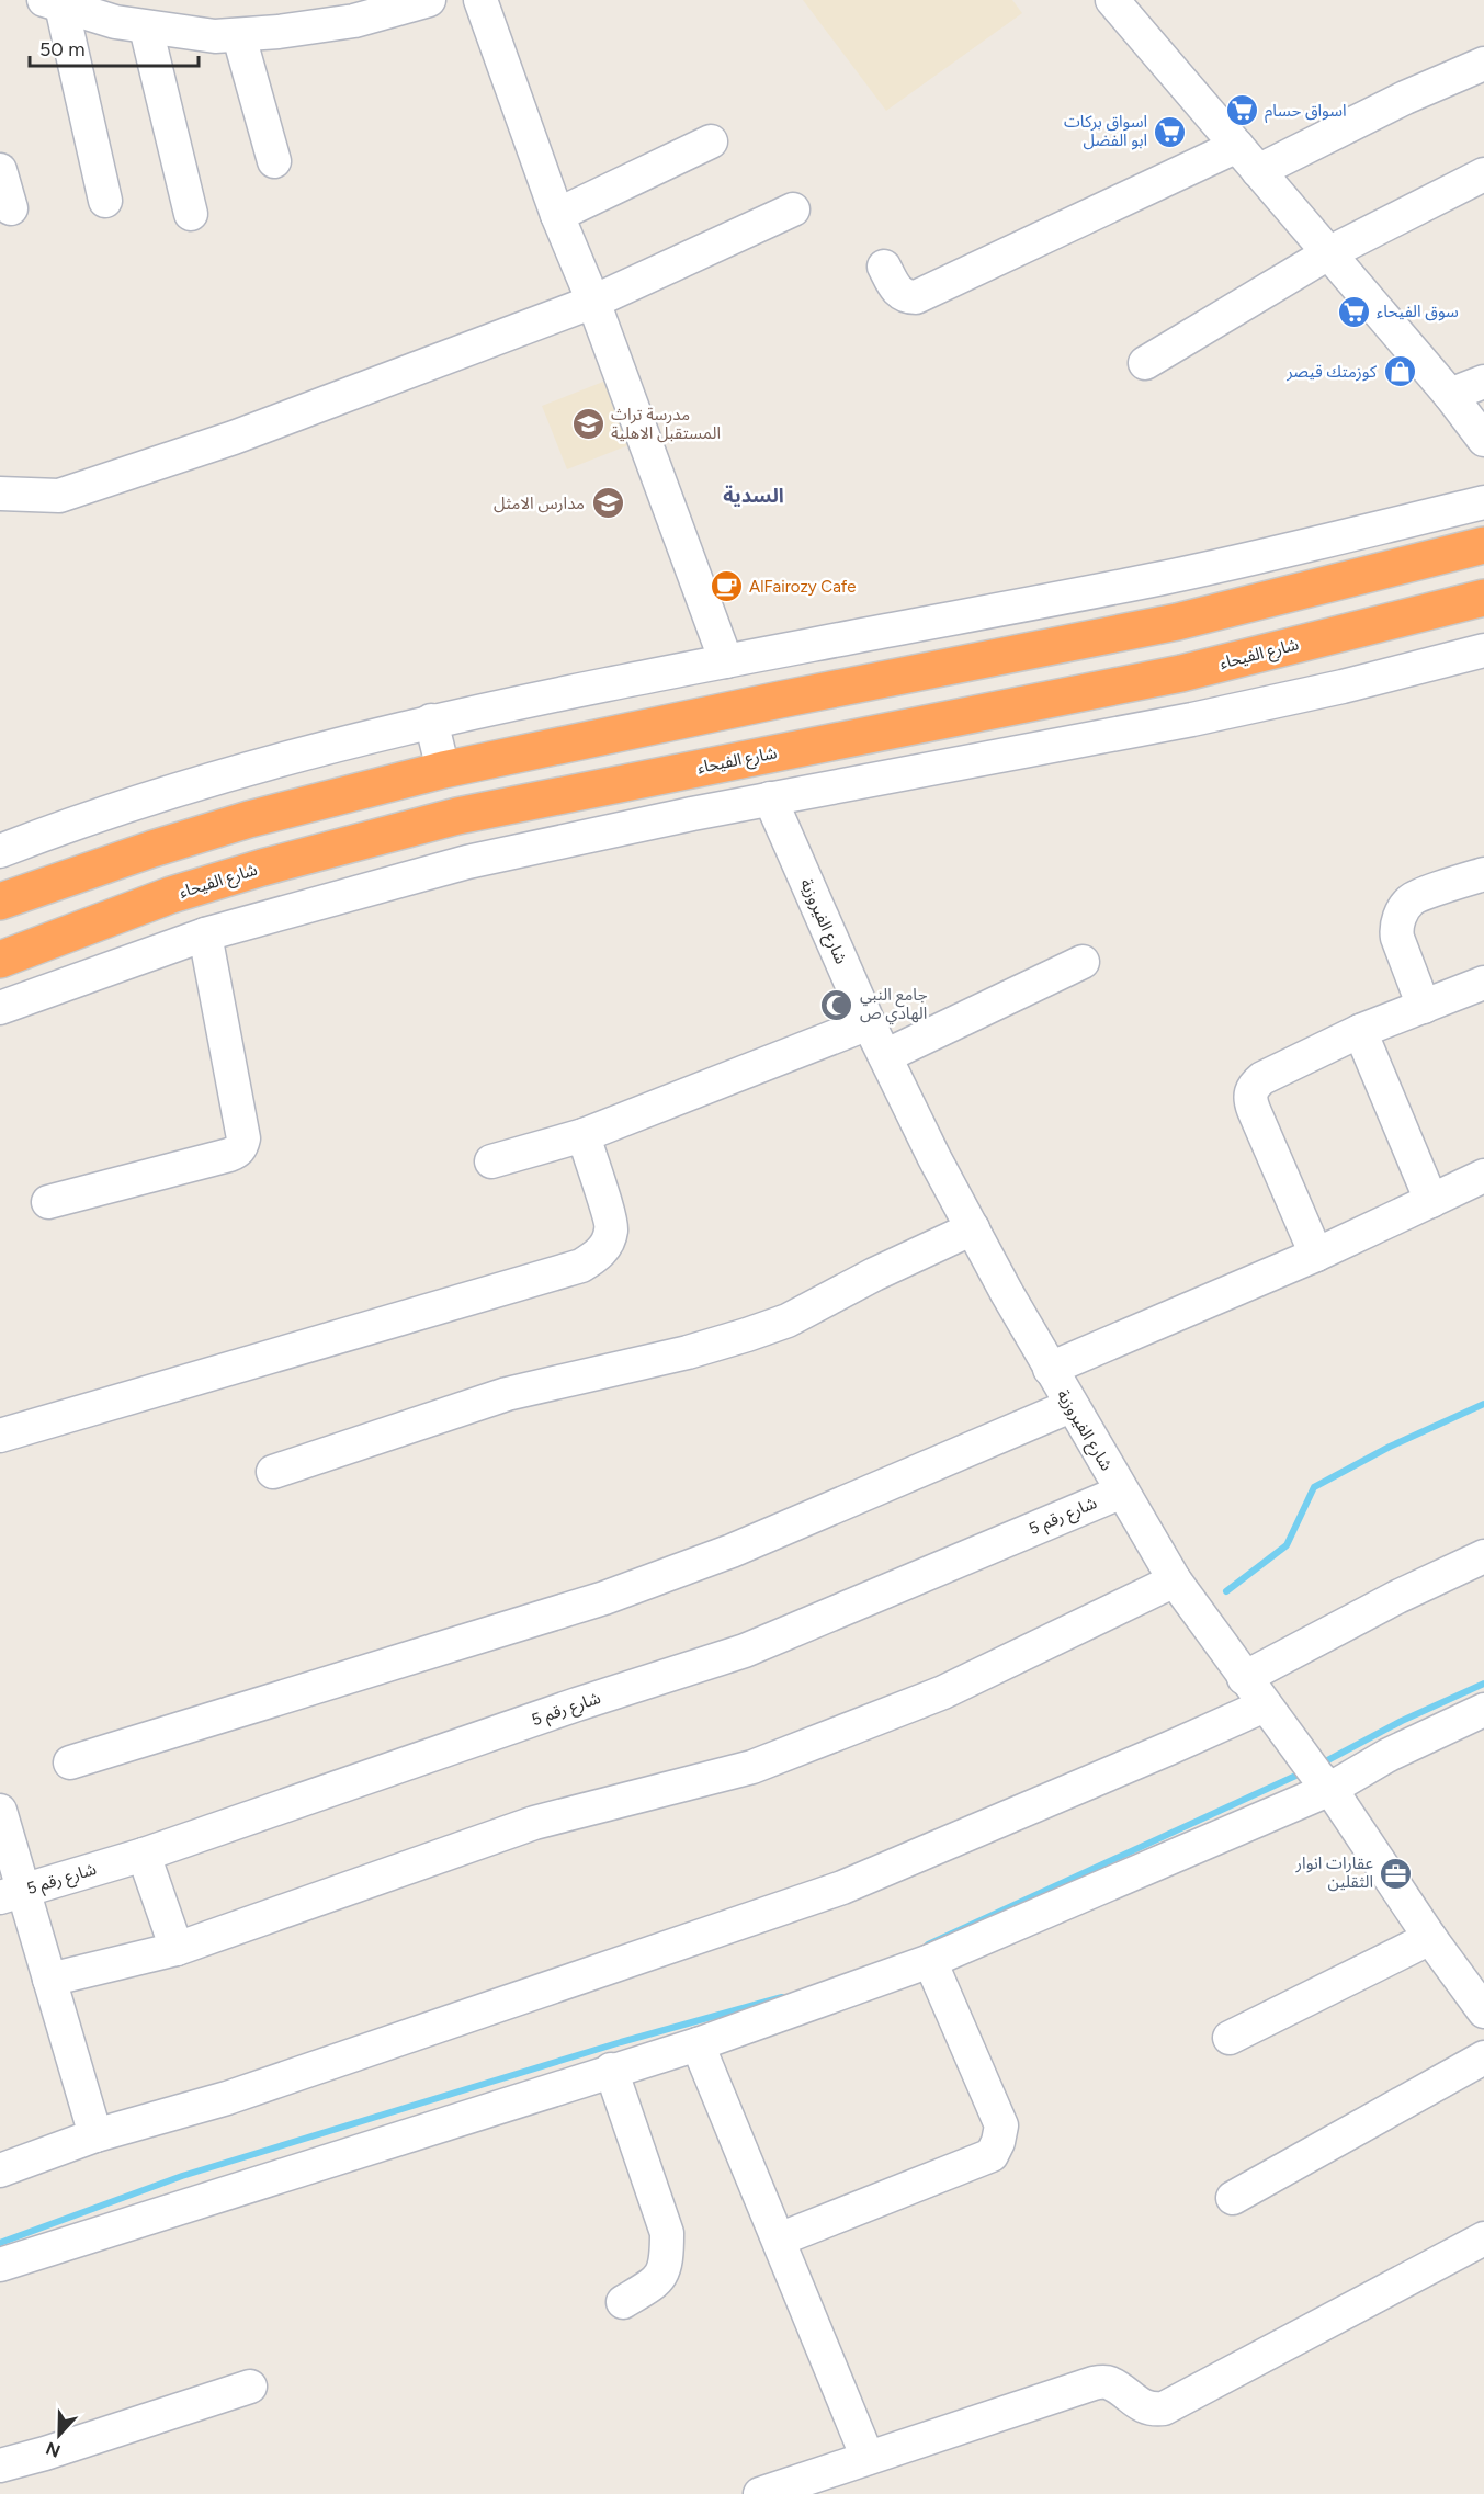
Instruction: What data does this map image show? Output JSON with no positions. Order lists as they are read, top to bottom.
{
  "streets": {
    "highway": ["شارع الفيحاء"],
    "street": ["شارع الفيروزية", "شارع رقم 5"]
  },
  "crossings": [
    ["شارع الفيروزية", "شارع رقم 5"]
  ],
  "districts": ["السدية"],
  "places": {
    "supermarket": ["اسواق حسام", "اسواق بركات ابو الفضل", "سوق الفيحاء"],
    "shop": ["كوزمتك قيصر"],
    "school or university": ["مدرسة تراث المستقبل الاهلية", "مدارس الامثل"],
    "cafe": ["AlFairozy Cafe"],
    "mosque": ["جامع النبي الهادي ص"],
    "office": ["عقارات انوار الثقلين"]
  },
  "scale_bar": "50 m",
  "north": "bottom"
}
